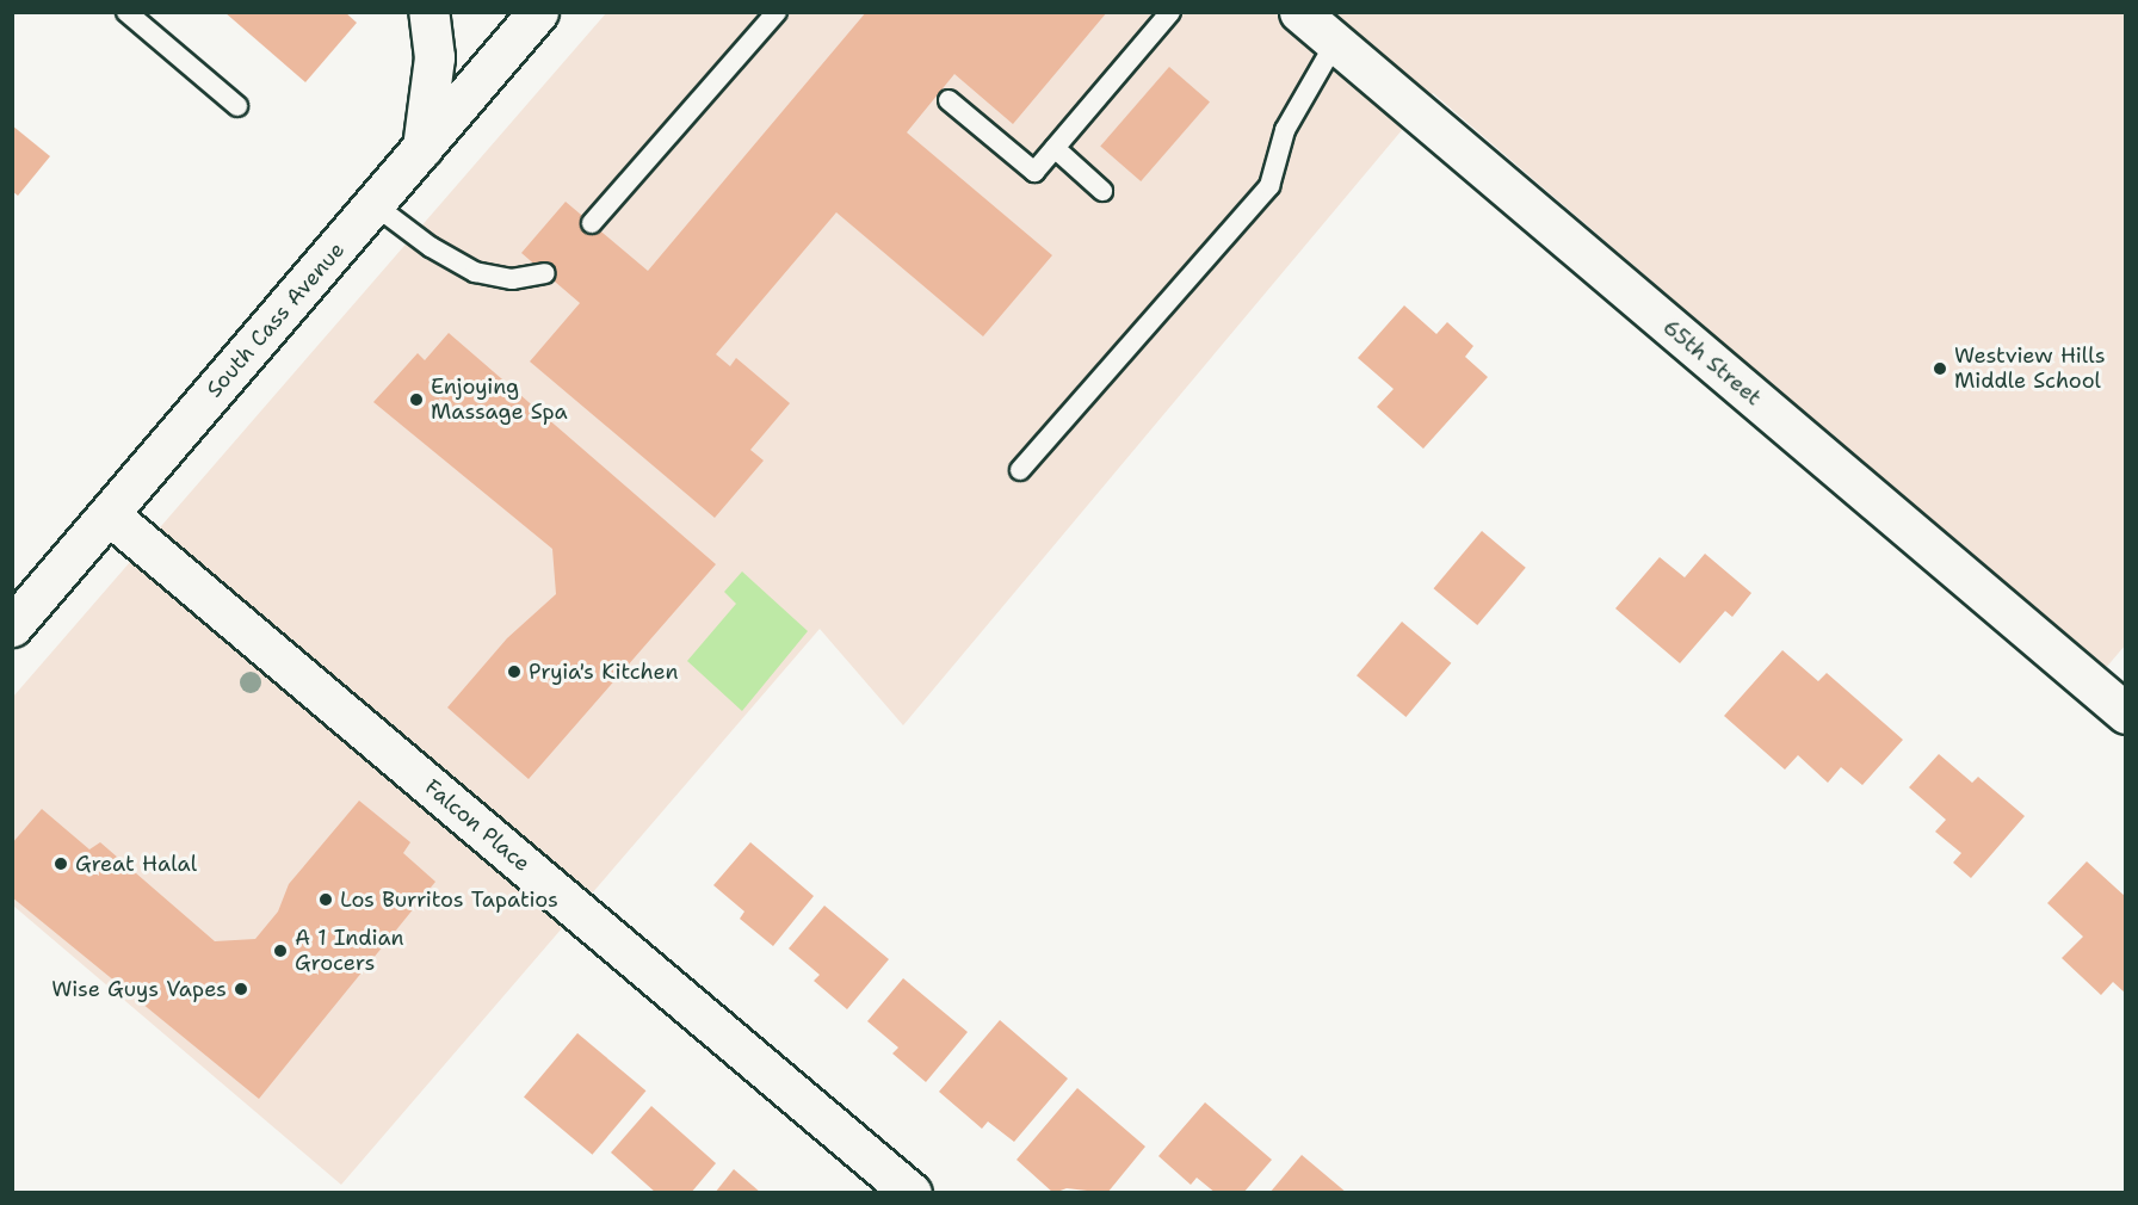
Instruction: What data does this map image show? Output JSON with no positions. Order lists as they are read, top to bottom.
{
  "streets": {
    "street": ["South Cass Avenue", "65th Street", "Falcon Place"]
  },
  "crossings": [
    ["South Cass Avenue", "Falcon Place"]
  ],
  "places": [
    "Westview Hills Middle School",
    "Enjoying Massage Spa",
    "Pryia's Kitchen",
    "Great Halal",
    "Los Burritos Tapatios",
    "A 1 Indian Grocers",
    "Wise Guys Vapes"
  ]
}
